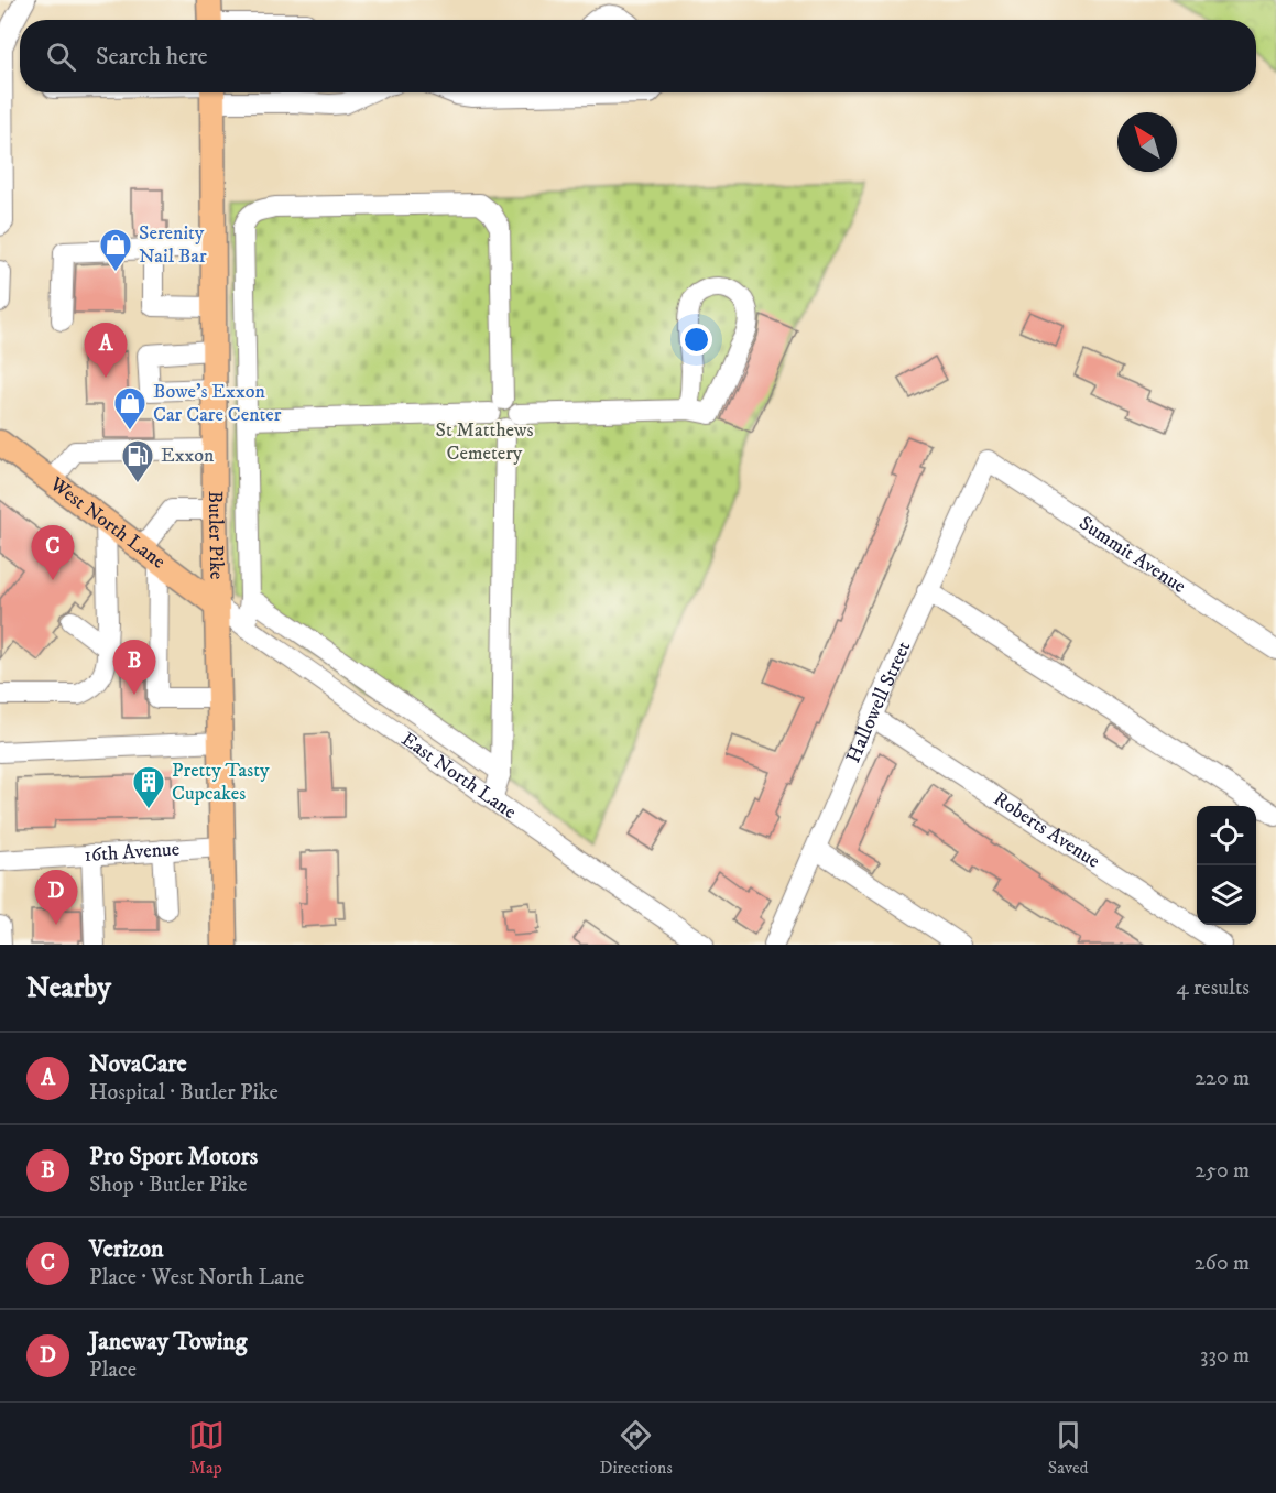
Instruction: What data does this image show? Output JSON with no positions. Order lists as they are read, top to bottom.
{
  "streets": {
    "main road": ["West North Lane", "Butler Pike"],
    "street": [
      "Summit Avenue",
      "Hallowell Street",
      "East North Lane",
      "Roberts Avenue",
      "16th Avenue"
    ]
  },
  "crossings": [
    ["West North Lane", "Butler Pike"],
    ["West North Lane", "East North Lane"],
    ["Butler Pike", "East North Lane"],
    ["Butler Pike", "16th Avenue"],
    ["Summit Avenue", "Hallowell Street"],
    ["Hallowell Street", "Roberts Avenue"]
  ],
  "parks": ["St Matthews Cemetery"],
  "places": {
    "shop": ["Serenity Nail Bar", "Bowe's Exxon Car Care Center"],
    "fuel station": ["Exxon"],
    "building": ["Pretty Tasty Cupcakes"]
  },
  "north": "top left",
  "page": {
    "search": "Search here",
    "pins": [
      "A",
      "C",
      "B",
      "D"
    ],
    "heading": ["Nearby", "4 results"],
    "list": [
      {
        "mark": "A",
        "name": "NovaCare",
        "note": "Hospital · Butler Pike",
        "value": "220 m"
      },
      {
        "mark": "B",
        "name": "Pro Sport Motors",
        "note": "Shop · Butler Pike",
        "value": "250 m"
      },
      {
        "mark": "C",
        "name": "Verizon",
        "note": "Place · West North Lane",
        "value": "260 m"
      },
      {
        "mark": "D",
        "name": "Janeway Towing",
        "note": "Place",
        "value": "330 m"
      }
    ],
    "nav": ["Map", "Directions", "Saved"]
  }
}
